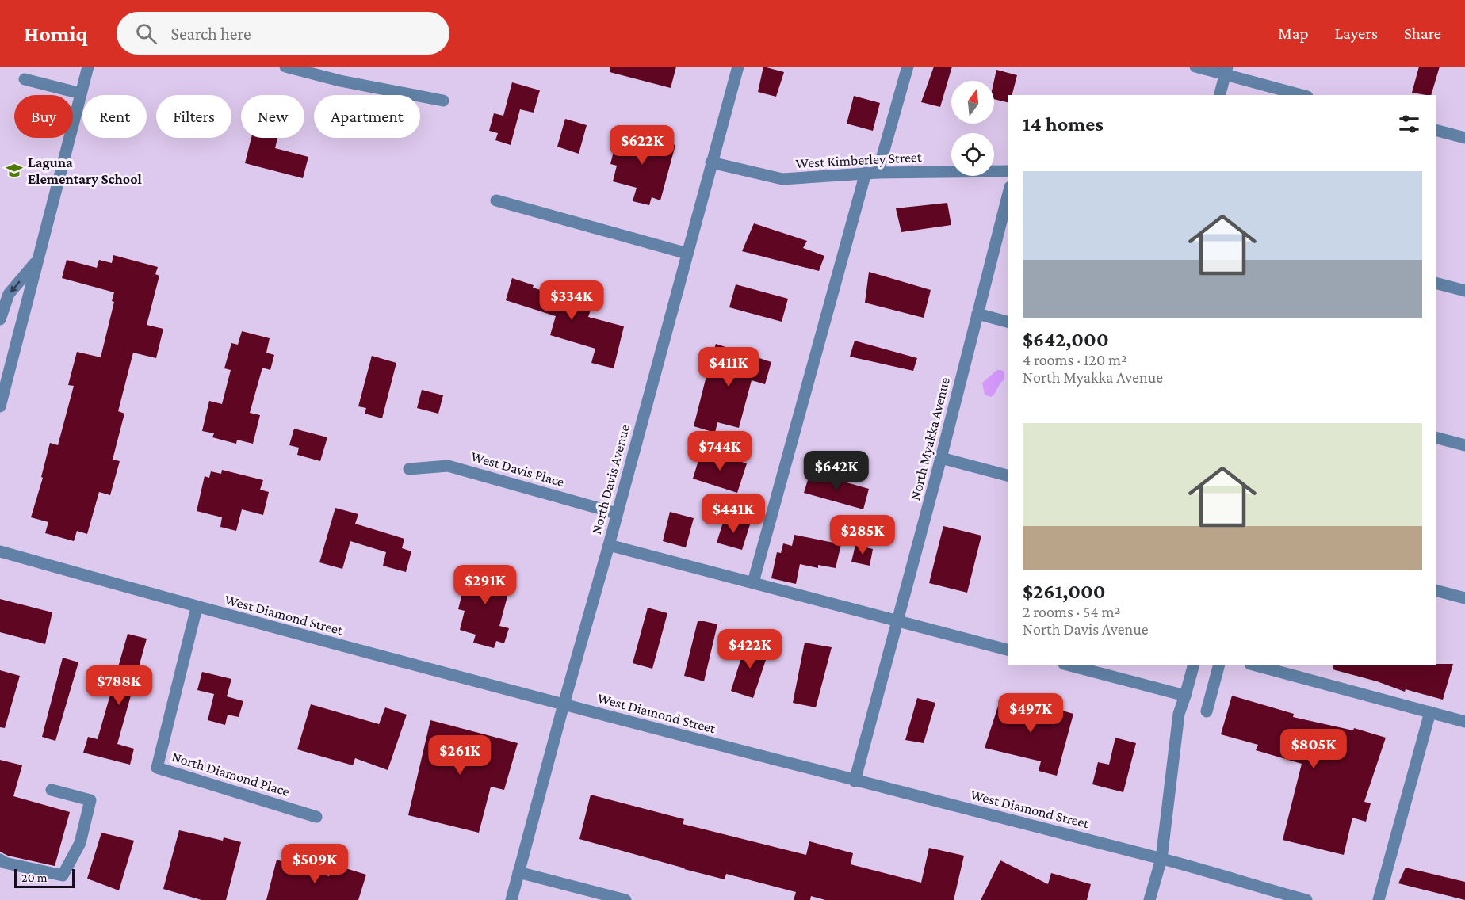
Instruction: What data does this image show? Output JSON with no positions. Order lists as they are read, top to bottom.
{
  "streets": {
    "street": [
      "West Kimberley Street",
      "North Myakka Avenue",
      "West Davis Place",
      "North Davis Avenue",
      "West Diamond Street",
      "North Diamond Place"
    ]
  },
  "crossings": [
    ["West Kimberley Street", "North Davis Avenue"],
    ["North Myakka Avenue", "West Diamond Street"],
    ["West Davis Place", "North Davis Avenue"],
    ["North Davis Avenue", "West Diamond Street"],
    ["West Diamond Street", "North Diamond Place"]
  ],
  "places": {
    "school or university": ["Laguna Elementary School"]
  },
  "scale_bar": "20 m",
  "north": "top",
  "page": {
    "header": "Homiq",
    "search": "Search here",
    "nav": ["Map", "Layers", "Share"],
    "chip": [
      "Buy",
      "Rent",
      "Filters",
      "New",
      "Apartment"
    ],
    "heading": "14 homes",
    "price": [
      "$622K",
      "$334K",
      "$411K",
      "$744K",
      "$642K",
      "$441K",
      "$285K",
      "$291K",
      "$422K",
      "$788K",
      "$497K",
      "$805K",
      "$261K",
      "$509K"
    ],
    "list": [
      {
        "name": "$642,000",
        "note": "4 rooms · 120 m² · North Myakka Avenue"
      },
      {
        "name": "$261,000",
        "note": "2 rooms · 54 m² · North Davis Avenue"
      }
    ],
    "scale": "20 m"
  }
}
